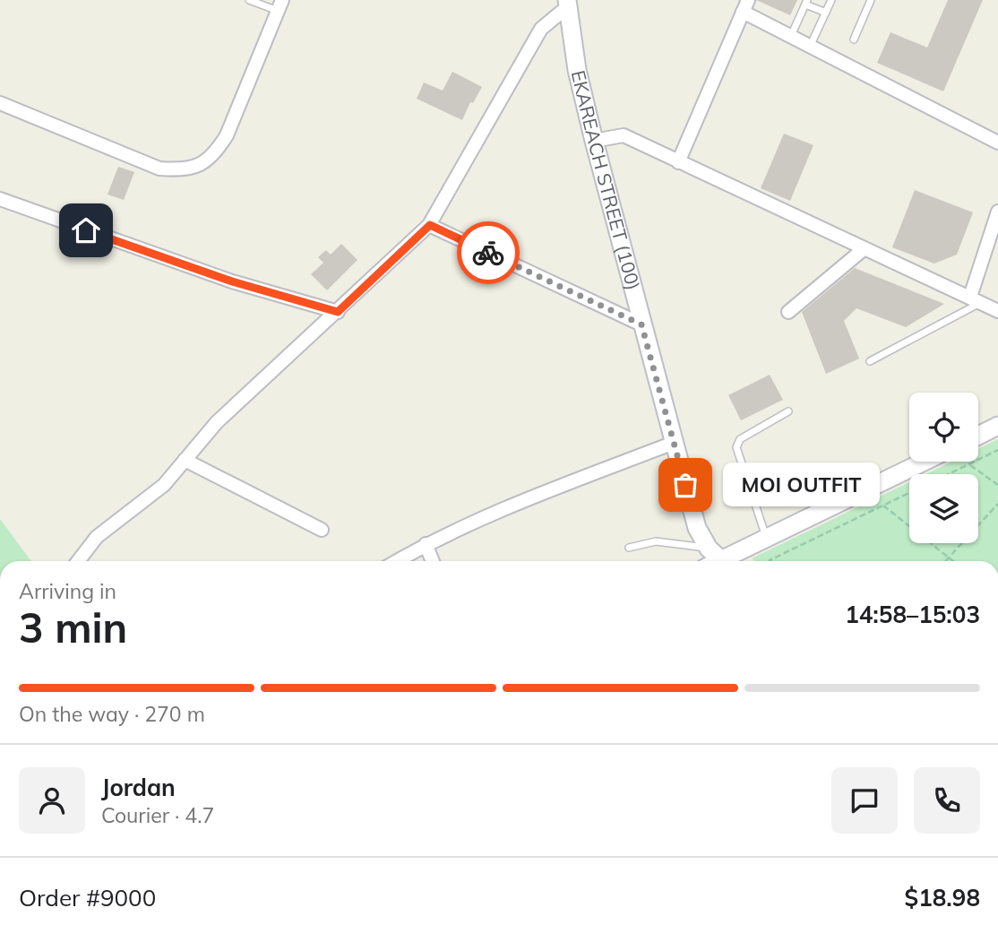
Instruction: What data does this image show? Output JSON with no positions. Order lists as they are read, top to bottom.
{
  "streets": {
    "street": ["EKAREACH STREET (100)"]
  },
  "places": ["MOI OUTFIT"],
  "page": {
    "bubble": "MOI OUTFIT",
    "heading": ["3 min", "Arriving in", "14:58–15:03"],
    "panel": [
      "Jordan",
      "Courier · 4.7",
      "Order #9000",
      "$18.98"
    ],
    "bar": "On the way · 270 m"
  }
}
